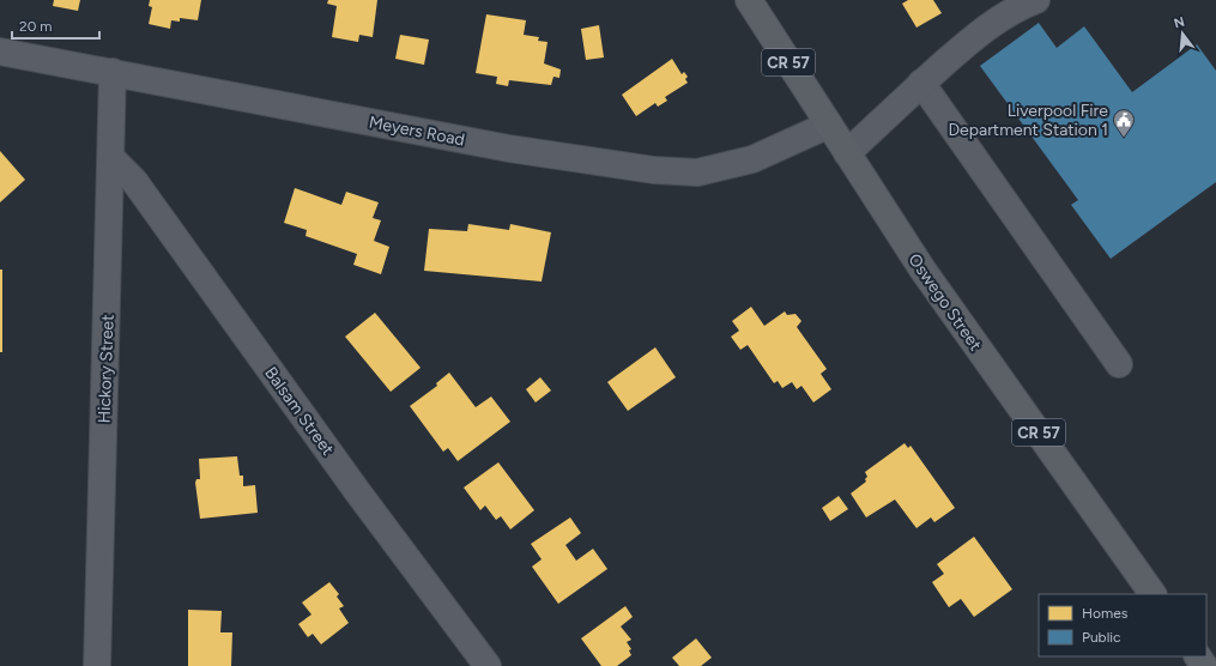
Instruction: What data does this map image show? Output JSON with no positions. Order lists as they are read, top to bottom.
{
  "streets": {
    "main road": ["CR 57", "Oswego Street"],
    "street": ["Meyers Road", "Hickory Street", "Balsam Street"]
  },
  "crossings": [
    ["Meyers Road", "Oswego Street"],
    ["Meyers Road", "Hickory Street"],
    ["Hickory Street", "Balsam Street"]
  ],
  "places": {
    "public building": ["Liverpool Fire Department Station 1"]
  },
  "legend": ["Homes", "Public"],
  "scale_bar": "20 m",
  "north": "top"
}
